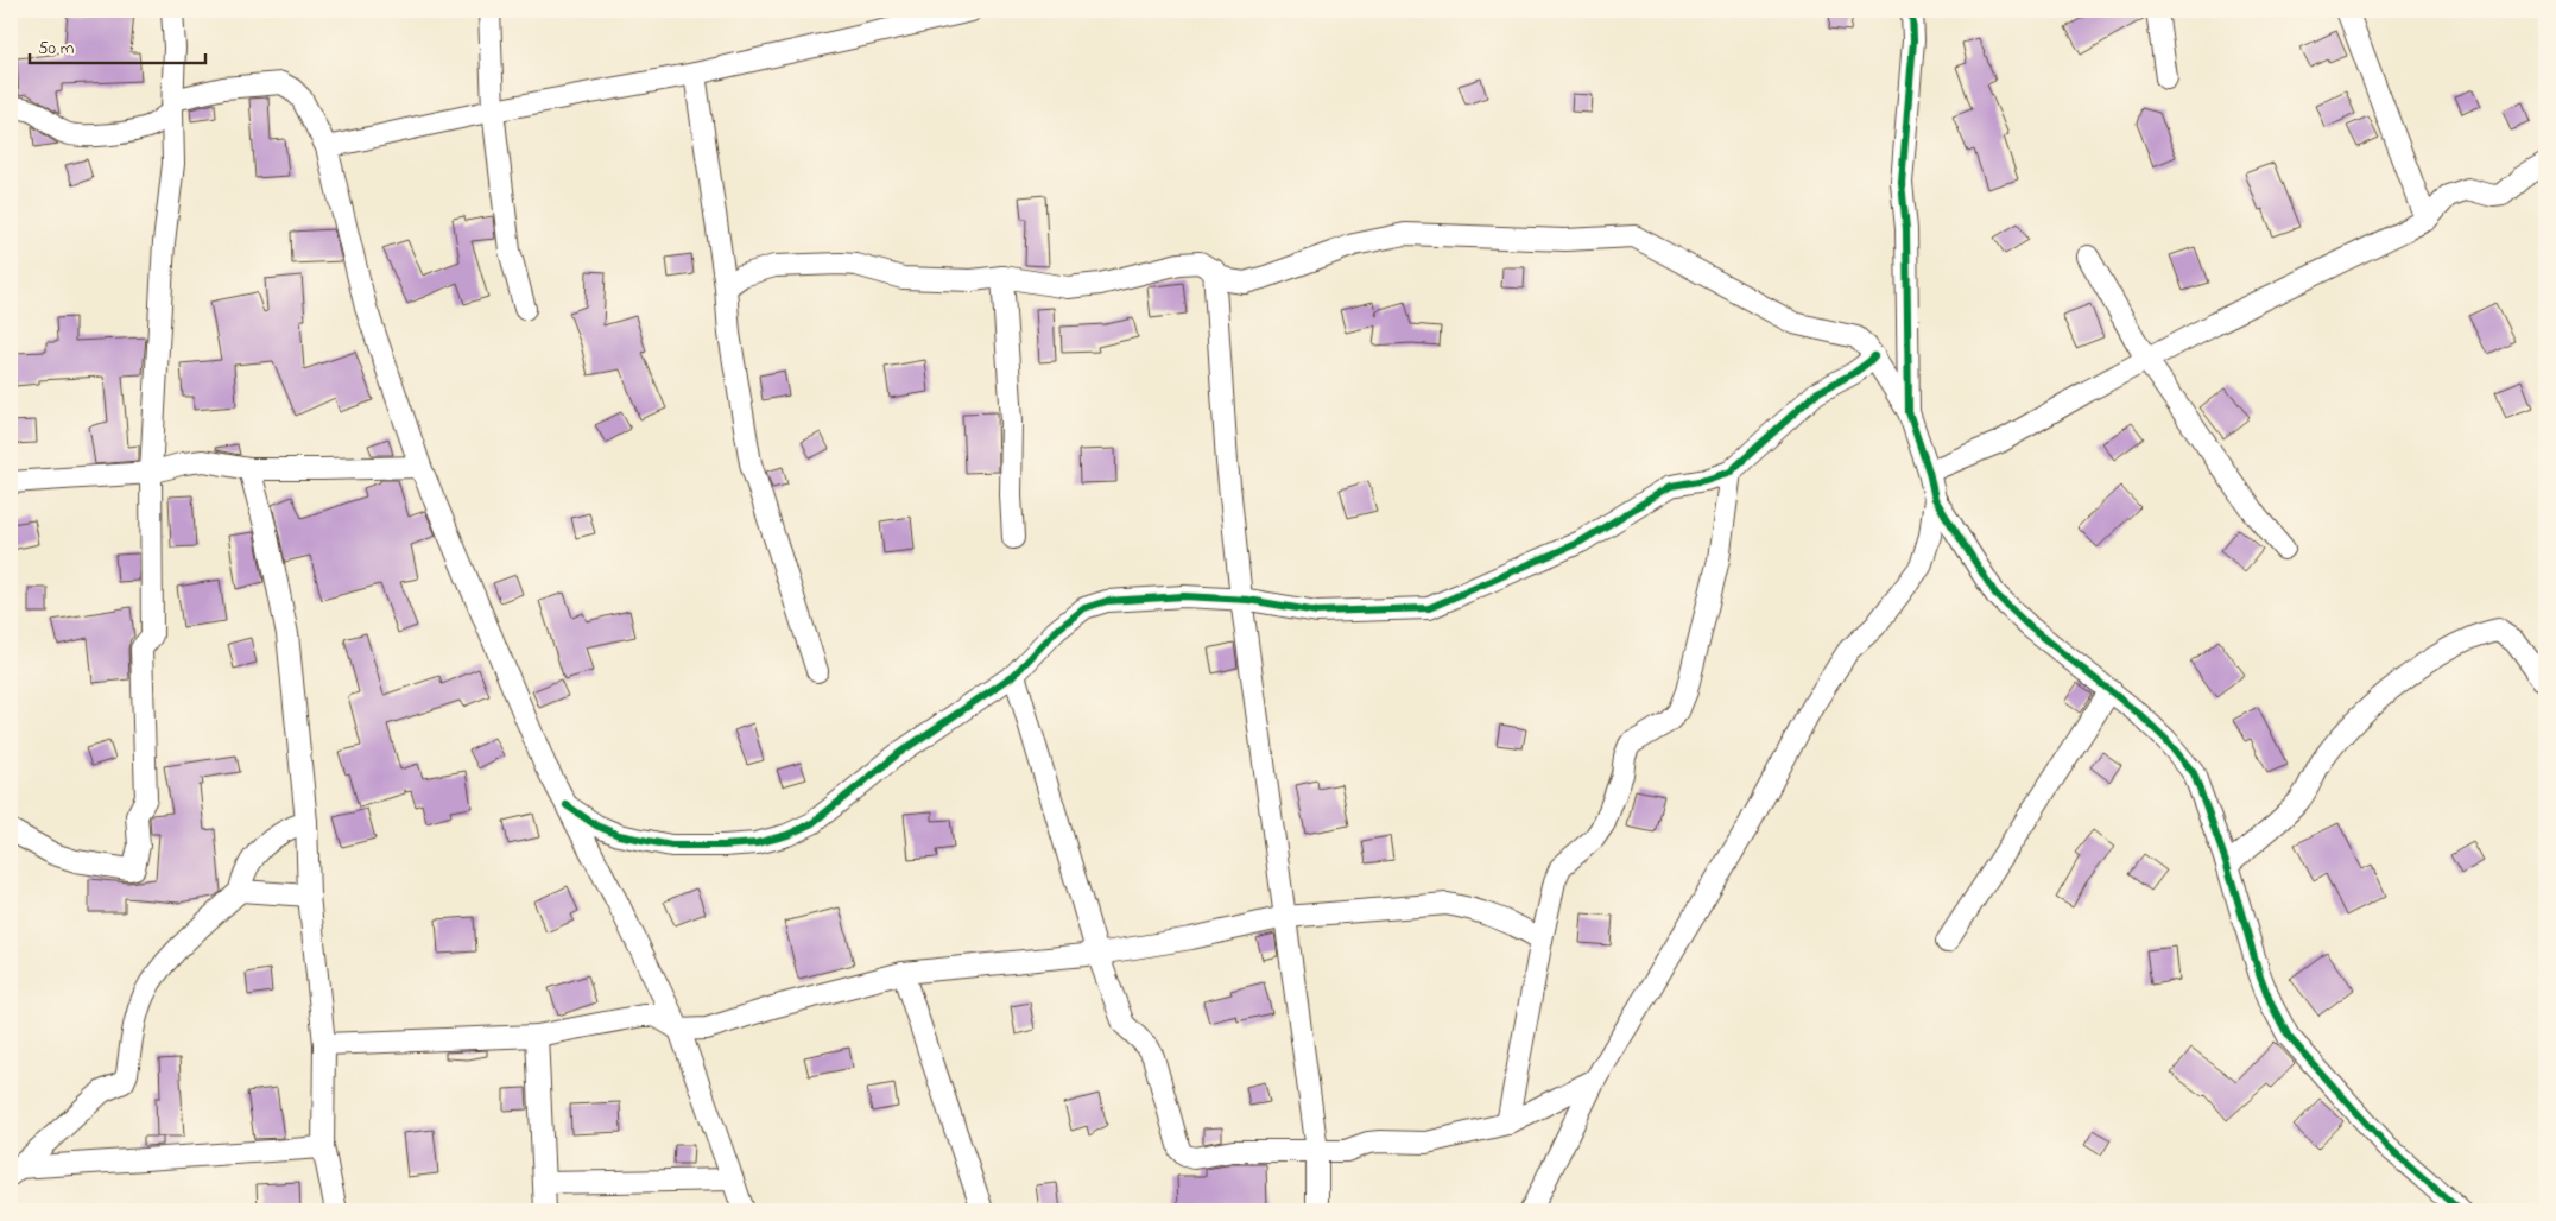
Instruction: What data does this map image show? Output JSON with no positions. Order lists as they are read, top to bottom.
{
  "scale_bar": "50 m"
}
